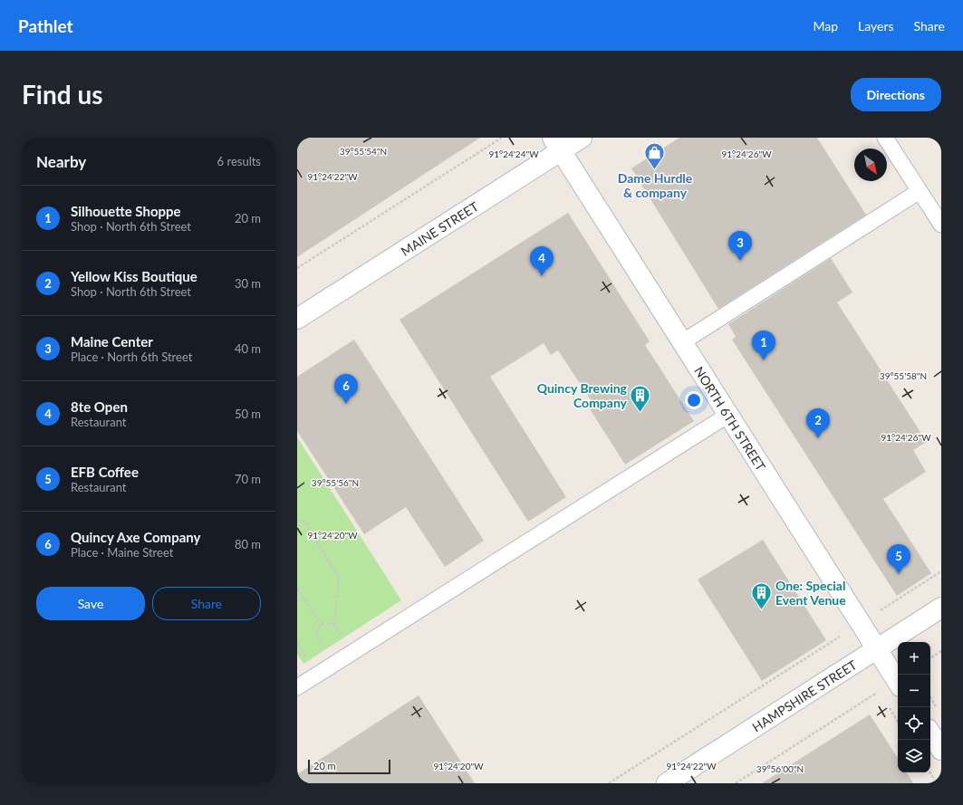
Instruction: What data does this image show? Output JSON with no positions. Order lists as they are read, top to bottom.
{
  "streets": {
    "street": ["MAINE STREET", "NORTH 6TH STREET", "HAMPSHIRE STREET"]
  },
  "crossings": [
    ["MAINE STREET", "NORTH 6TH STREET"],
    ["NORTH 6TH STREET", "HAMPSHIRE STREET"]
  ],
  "places": {
    "shop": ["Dame Hurdle & company"],
    "building": ["Quincy Brewing Company", "One: Special Event Venue"]
  },
  "scale_bar": "20 m",
  "north": "bottom right",
  "page": {
    "header": "Pathlet",
    "nav": ["Map", "Layers", "Share"],
    "buttons": [
      "Directions",
      ["Save", "Share"]
    ],
    "title": "Find us",
    "heading": ["Nearby", "6 results"],
    "list": [
      {
        "mark": "1",
        "name": "Silhouette Shoppe",
        "note": "Shop · North 6th Street",
        "value": "20 m"
      },
      {
        "mark": "2",
        "name": "Yellow Kiss Boutique",
        "note": "Shop · North 6th Street",
        "value": "30 m"
      },
      {
        "mark": "3",
        "name": "Maine Center",
        "note": "Place · North 6th Street",
        "value": "40 m"
      },
      {
        "mark": "4",
        "name": "8te Open",
        "note": "Restaurant",
        "value": "50 m"
      },
      {
        "mark": "5",
        "name": "EFB Coffee",
        "note": "Restaurant",
        "value": "70 m"
      },
      {
        "mark": "6",
        "name": "Quincy Axe Company",
        "note": "Place · Maine Street",
        "value": "80 m"
      }
    ],
    "pins": [
      "3",
      "4",
      "1",
      "6",
      "2",
      "5"
    ],
    "map_buttons": ["+", "−"],
    "scale": "20 m"
  },
  "coordinates": [
    "39°55'54\"N",
    "91°24'24\"W",
    "91°24'26\"W",
    "91°24'22\"W",
    "39°55'58\"N",
    "39°55'56\"N",
    "91°24'20\"W",
    "39°56'00\"N"
  ]
}
